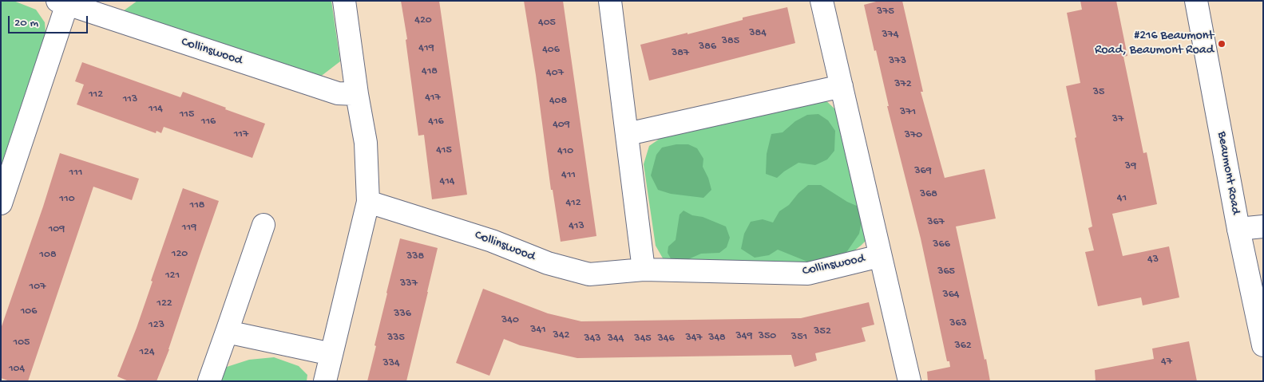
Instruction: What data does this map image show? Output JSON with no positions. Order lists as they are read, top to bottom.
{
  "streets": {
    "street": ["Collinswood", "Beaumont Road"]
  },
  "places": ["#216 Beaumont Road, Beaumont Road"],
  "house_numbers": [
    "375",
    "420",
    "405",
    "384",
    "374",
    "385",
    "386",
    "419",
    "406",
    "387",
    "373",
    "418",
    "407",
    "372",
    "35",
    "112",
    "417",
    "113",
    "408",
    "114",
    "371",
    "115",
    "37",
    "116",
    "416",
    "409",
    "117",
    "370",
    "415",
    "410",
    "39",
    "369",
    "111",
    "411",
    "414",
    "368",
    "41",
    "110",
    "412",
    "118",
    "367",
    "413",
    "119",
    "109",
    "366",
    "120",
    "108",
    "338",
    "43",
    "365",
    "121",
    "337",
    "107",
    "364",
    "122",
    "106",
    "336",
    "340",
    "363",
    "123",
    "341",
    "352",
    "342",
    "349",
    "350",
    "351",
    "335",
    "347",
    "348",
    "343",
    "344",
    "345",
    "346",
    "105",
    "362",
    "124",
    "47",
    "334",
    "104"
  ],
  "scale_bar": "20 m"
}
